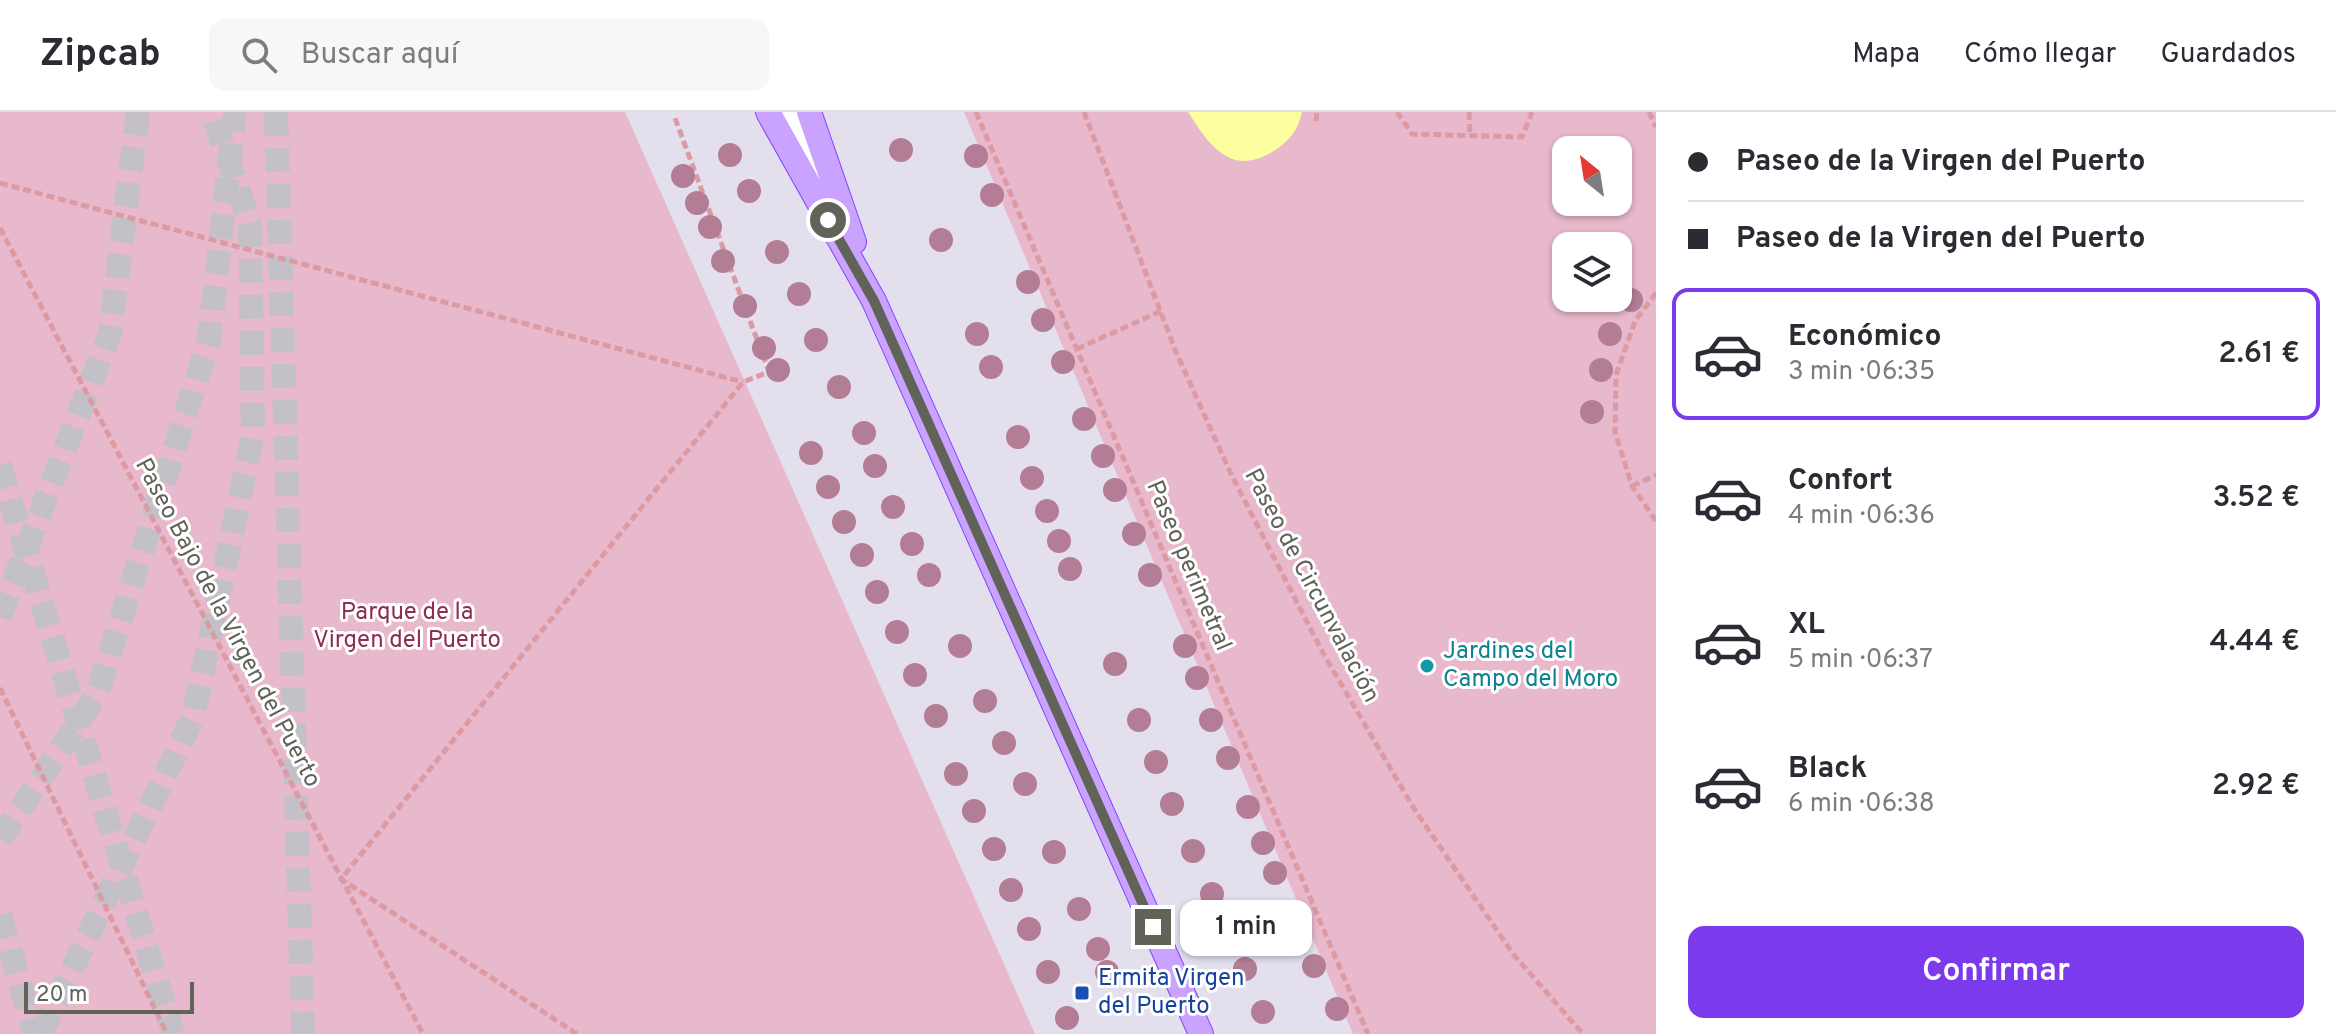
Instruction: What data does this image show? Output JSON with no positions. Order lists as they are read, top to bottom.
{
  "streets": {
    "path": ["Paseo perimetral", "Paseo de Circunvalación", "Paseo Bajo de la Virgen del Puerto"]
  },
  "parks": ["Parque de la Virgen del Puerto"],
  "places": {
    "other": ["Jardines del Campo del Moro"],
    "transit": ["Ermita Virgen del Puerto"]
  },
  "scale_bar": "20 m",
  "north": "top left",
  "page": {
    "header": "Zipcab",
    "search": "Buscar aquí",
    "nav": ["Mapa", "Cómo llegar", "Guardados"],
    "banner": ["Paseo de la Virgen del Puerto", "Paseo de la Virgen del Puerto"],
    "list": [
      {
        "name": "Económico",
        "note": "3 min · 06:35",
        "value": "2.61 €"
      },
      {
        "name": "Confort",
        "note": "4 min · 06:36",
        "value": "3.52 €"
      },
      {
        "name": "XL",
        "note": "5 min · 06:37",
        "value": "4.44 €"
      },
      {
        "name": "Black",
        "note": "6 min · 06:38",
        "value": "2.92 €"
      }
    ],
    "bubble": "1 min",
    "buttons": "Confirmar",
    "scale": "20 m"
  }
}
